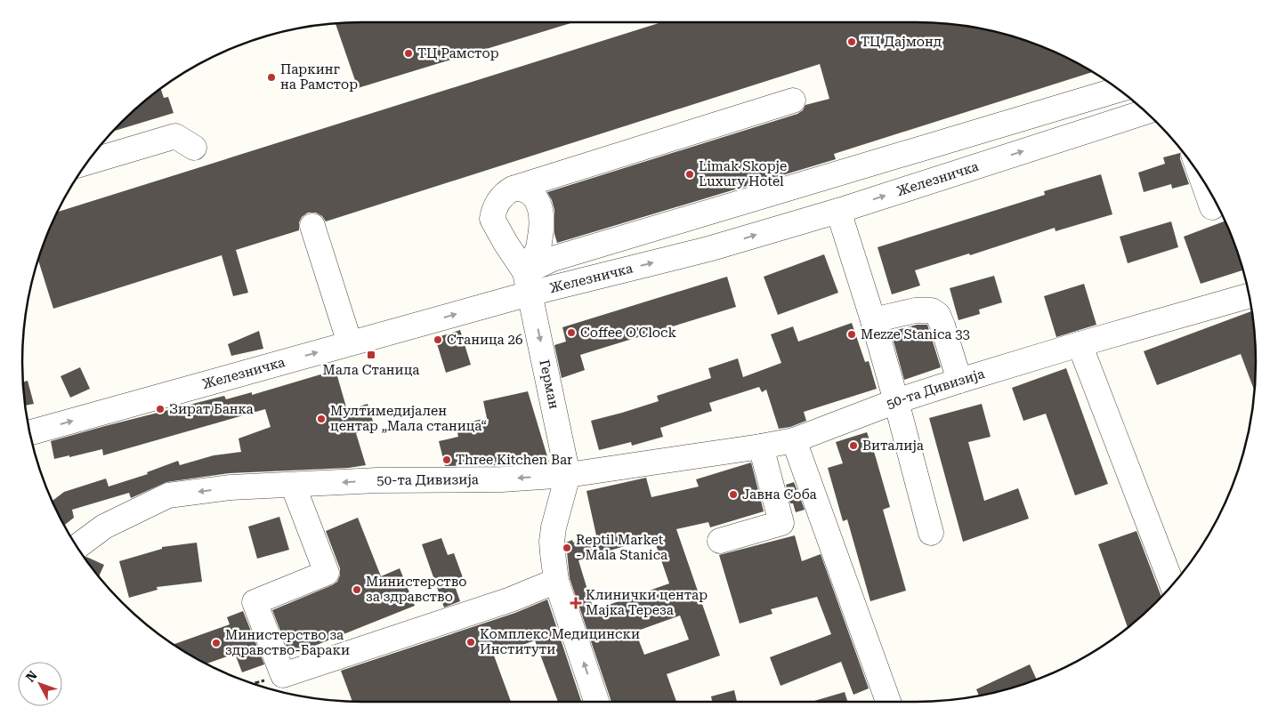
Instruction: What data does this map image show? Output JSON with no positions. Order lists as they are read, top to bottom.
{
  "streets": {
    "street": ["Железничка", "Герман", "50-та Дивизија"]
  },
  "crossings": [
    ["Железничка", "Герман"],
    ["Герман", "50-та Дивизија"]
  ],
  "one_way": ["Герман", "50-та Дивизија"],
  "places": {
    "other": [
      "ТЦ Дајмонд",
      "ТЦ Рамстор",
      "Паркинг на Рамстор",
      "Limak Skopje Luxury Hotel",
      "Coffee O'Clock",
      "Mezze Stanica 33",
      "Станица 26",
      "Зират Банка",
      "Мултимедијален центар „Мала станица“",
      "Виталија",
      "Three Kitchen Bar",
      "Јавна Соба",
      "Reptil Market - Mala Stanica",
      "Министерство за здравство",
      "Комплекс Медицински Институти",
      "Министерство за здравство-Бараки"
    ],
    "transit": ["Мала Станица"],
    "health": ["Клинички центар Мајка Тереза"]
  },
  "north": "top left"
}
